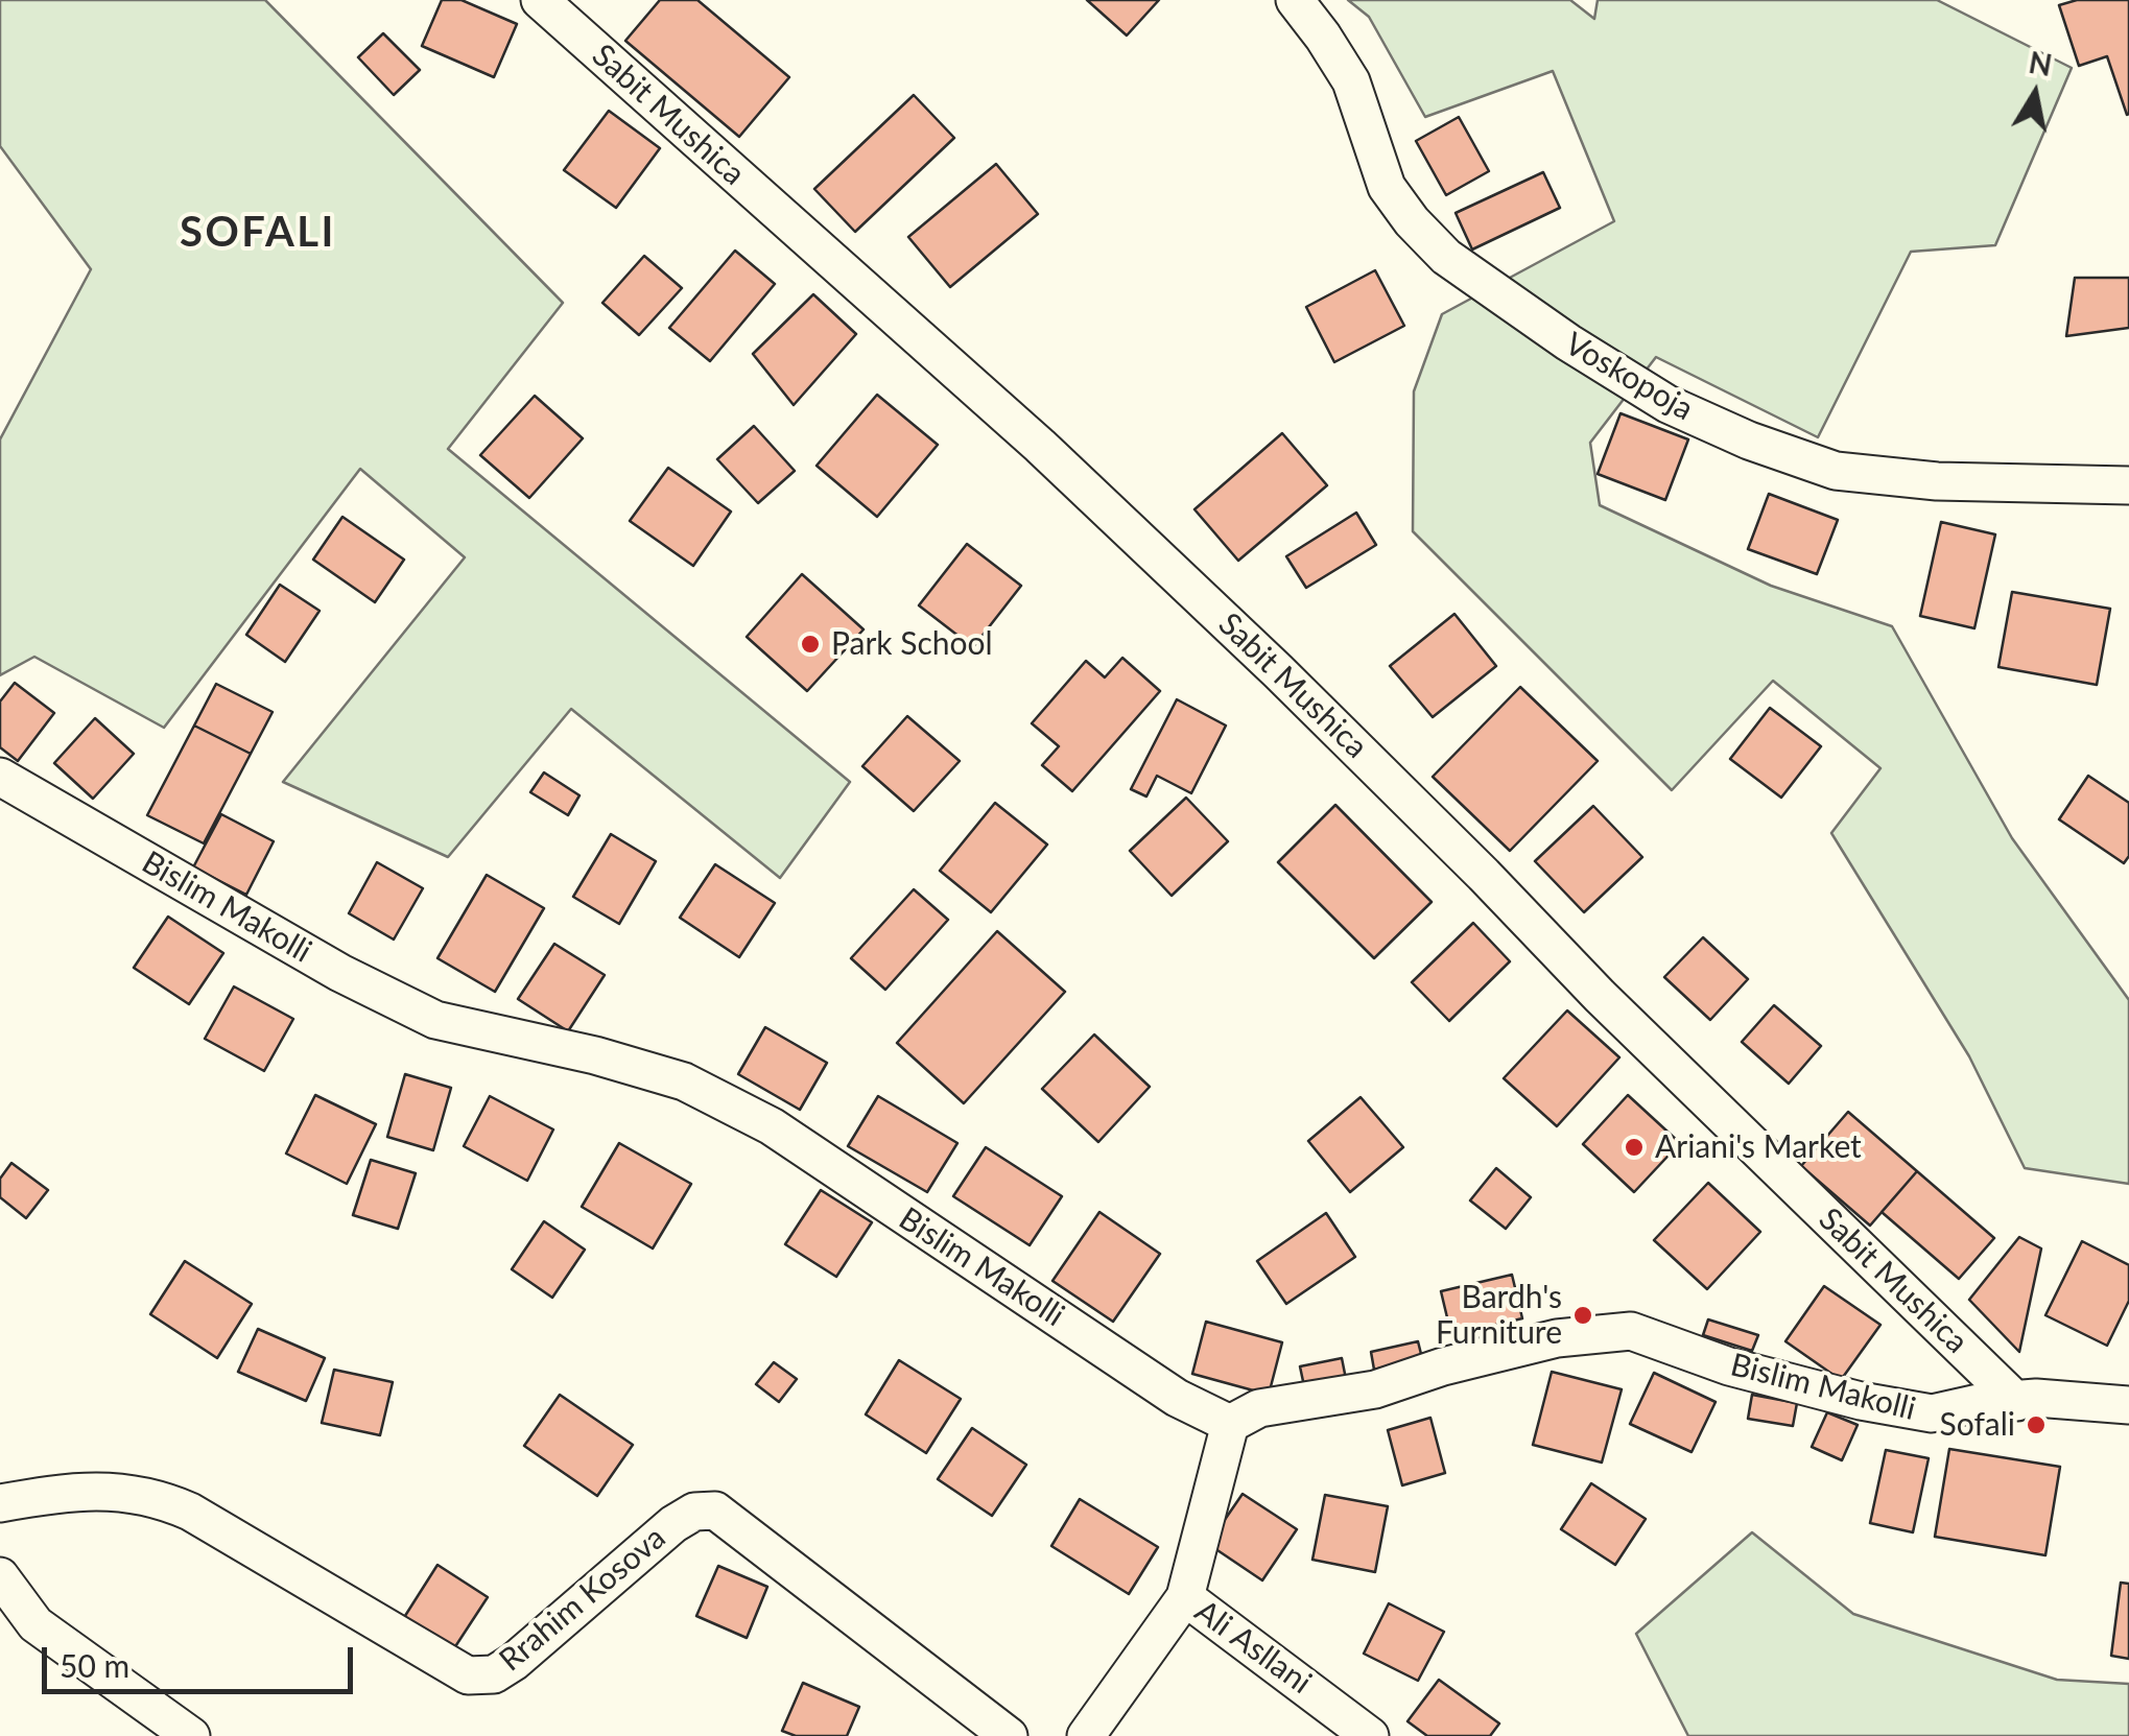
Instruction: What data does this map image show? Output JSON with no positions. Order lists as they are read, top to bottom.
{
  "streets": {
    "street": [
      "Sabit Mushica",
      "Voskopoja",
      "Bislim Makolli",
      "Rrahim Kosova",
      "Ali Asllani"
    ]
  },
  "crossings": [
    ["Sabit Mushica", "Bislim Makolli"]
  ],
  "districts": ["SOFALI"],
  "places": [
    "Park School",
    "Ariani's Market",
    "Bardh's Furniture",
    "Sofali"
  ],
  "scale_bar": "50 m",
  "north": "top"
}
